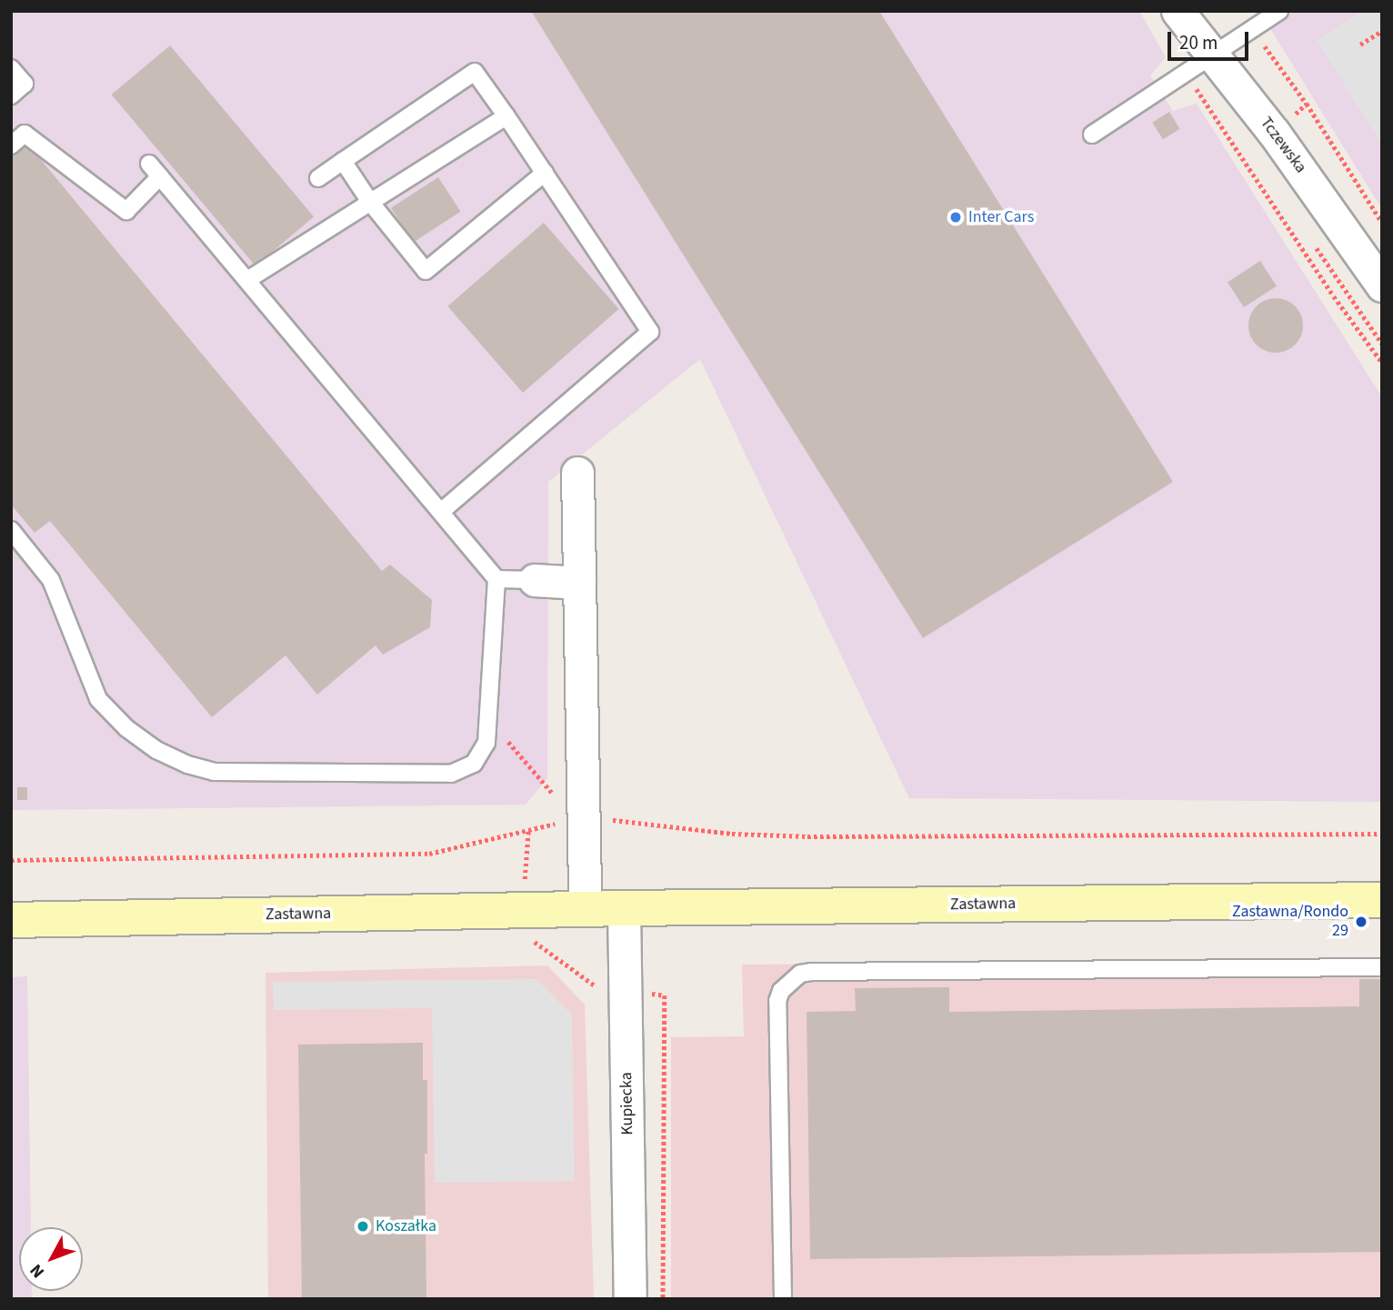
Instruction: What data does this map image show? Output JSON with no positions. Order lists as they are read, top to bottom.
{
  "streets": {
    "main road": ["Zastawna"],
    "street": ["Tczewska", "Kupiecka"]
  },
  "crossings": [
    ["Zastawna", "Kupiecka"]
  ],
  "places": ["Inter Cars", "Zastawna/Rondo 29", "Koszałka"],
  "scale_bar": "20 m",
  "north": "bottom left"
}
